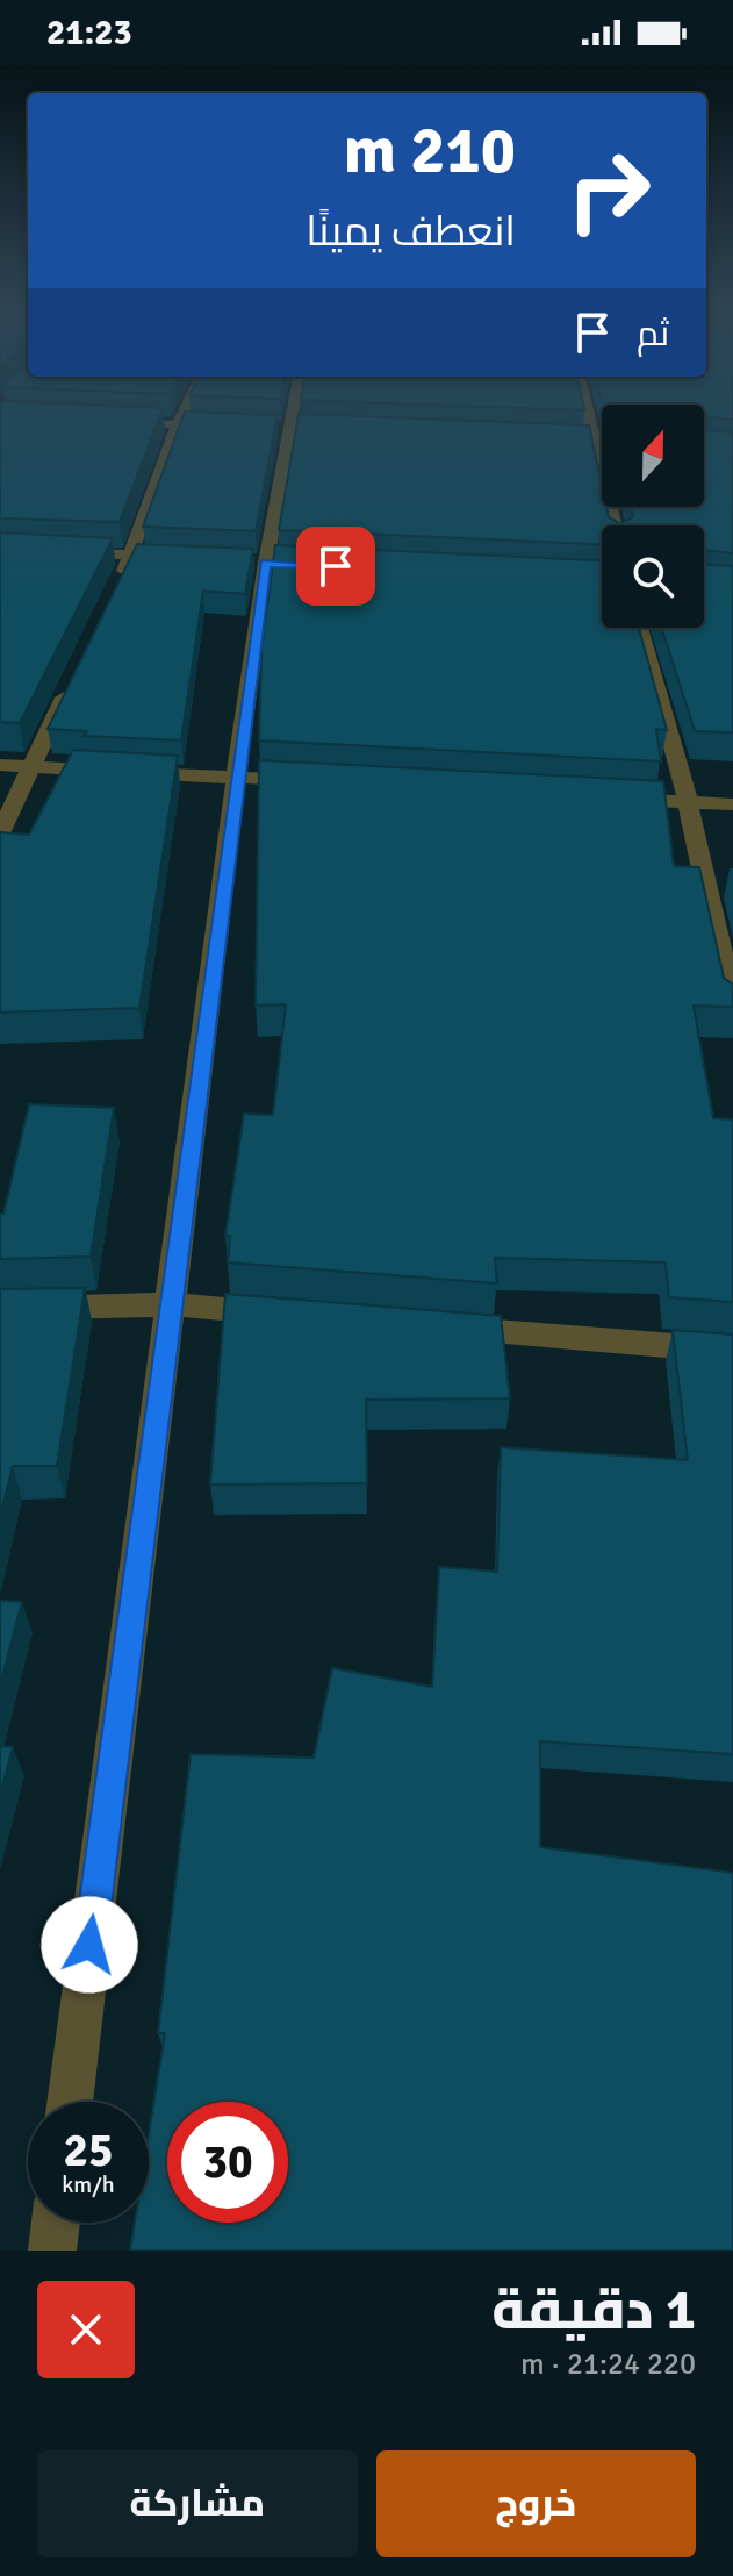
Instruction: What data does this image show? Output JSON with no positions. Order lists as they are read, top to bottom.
{
  "north": "top",
  "page": {
    "status": "21:23",
    "turn": ["210 m", "انعطف يمينًا"],
    "then": "ثم",
    "speed": "25 km/h",
    "limit": "30",
    "heading": ["1 دقيقة", "220 m · 21:24"],
    "buttons": ["خروج", "مشاركة"]
  }
}
